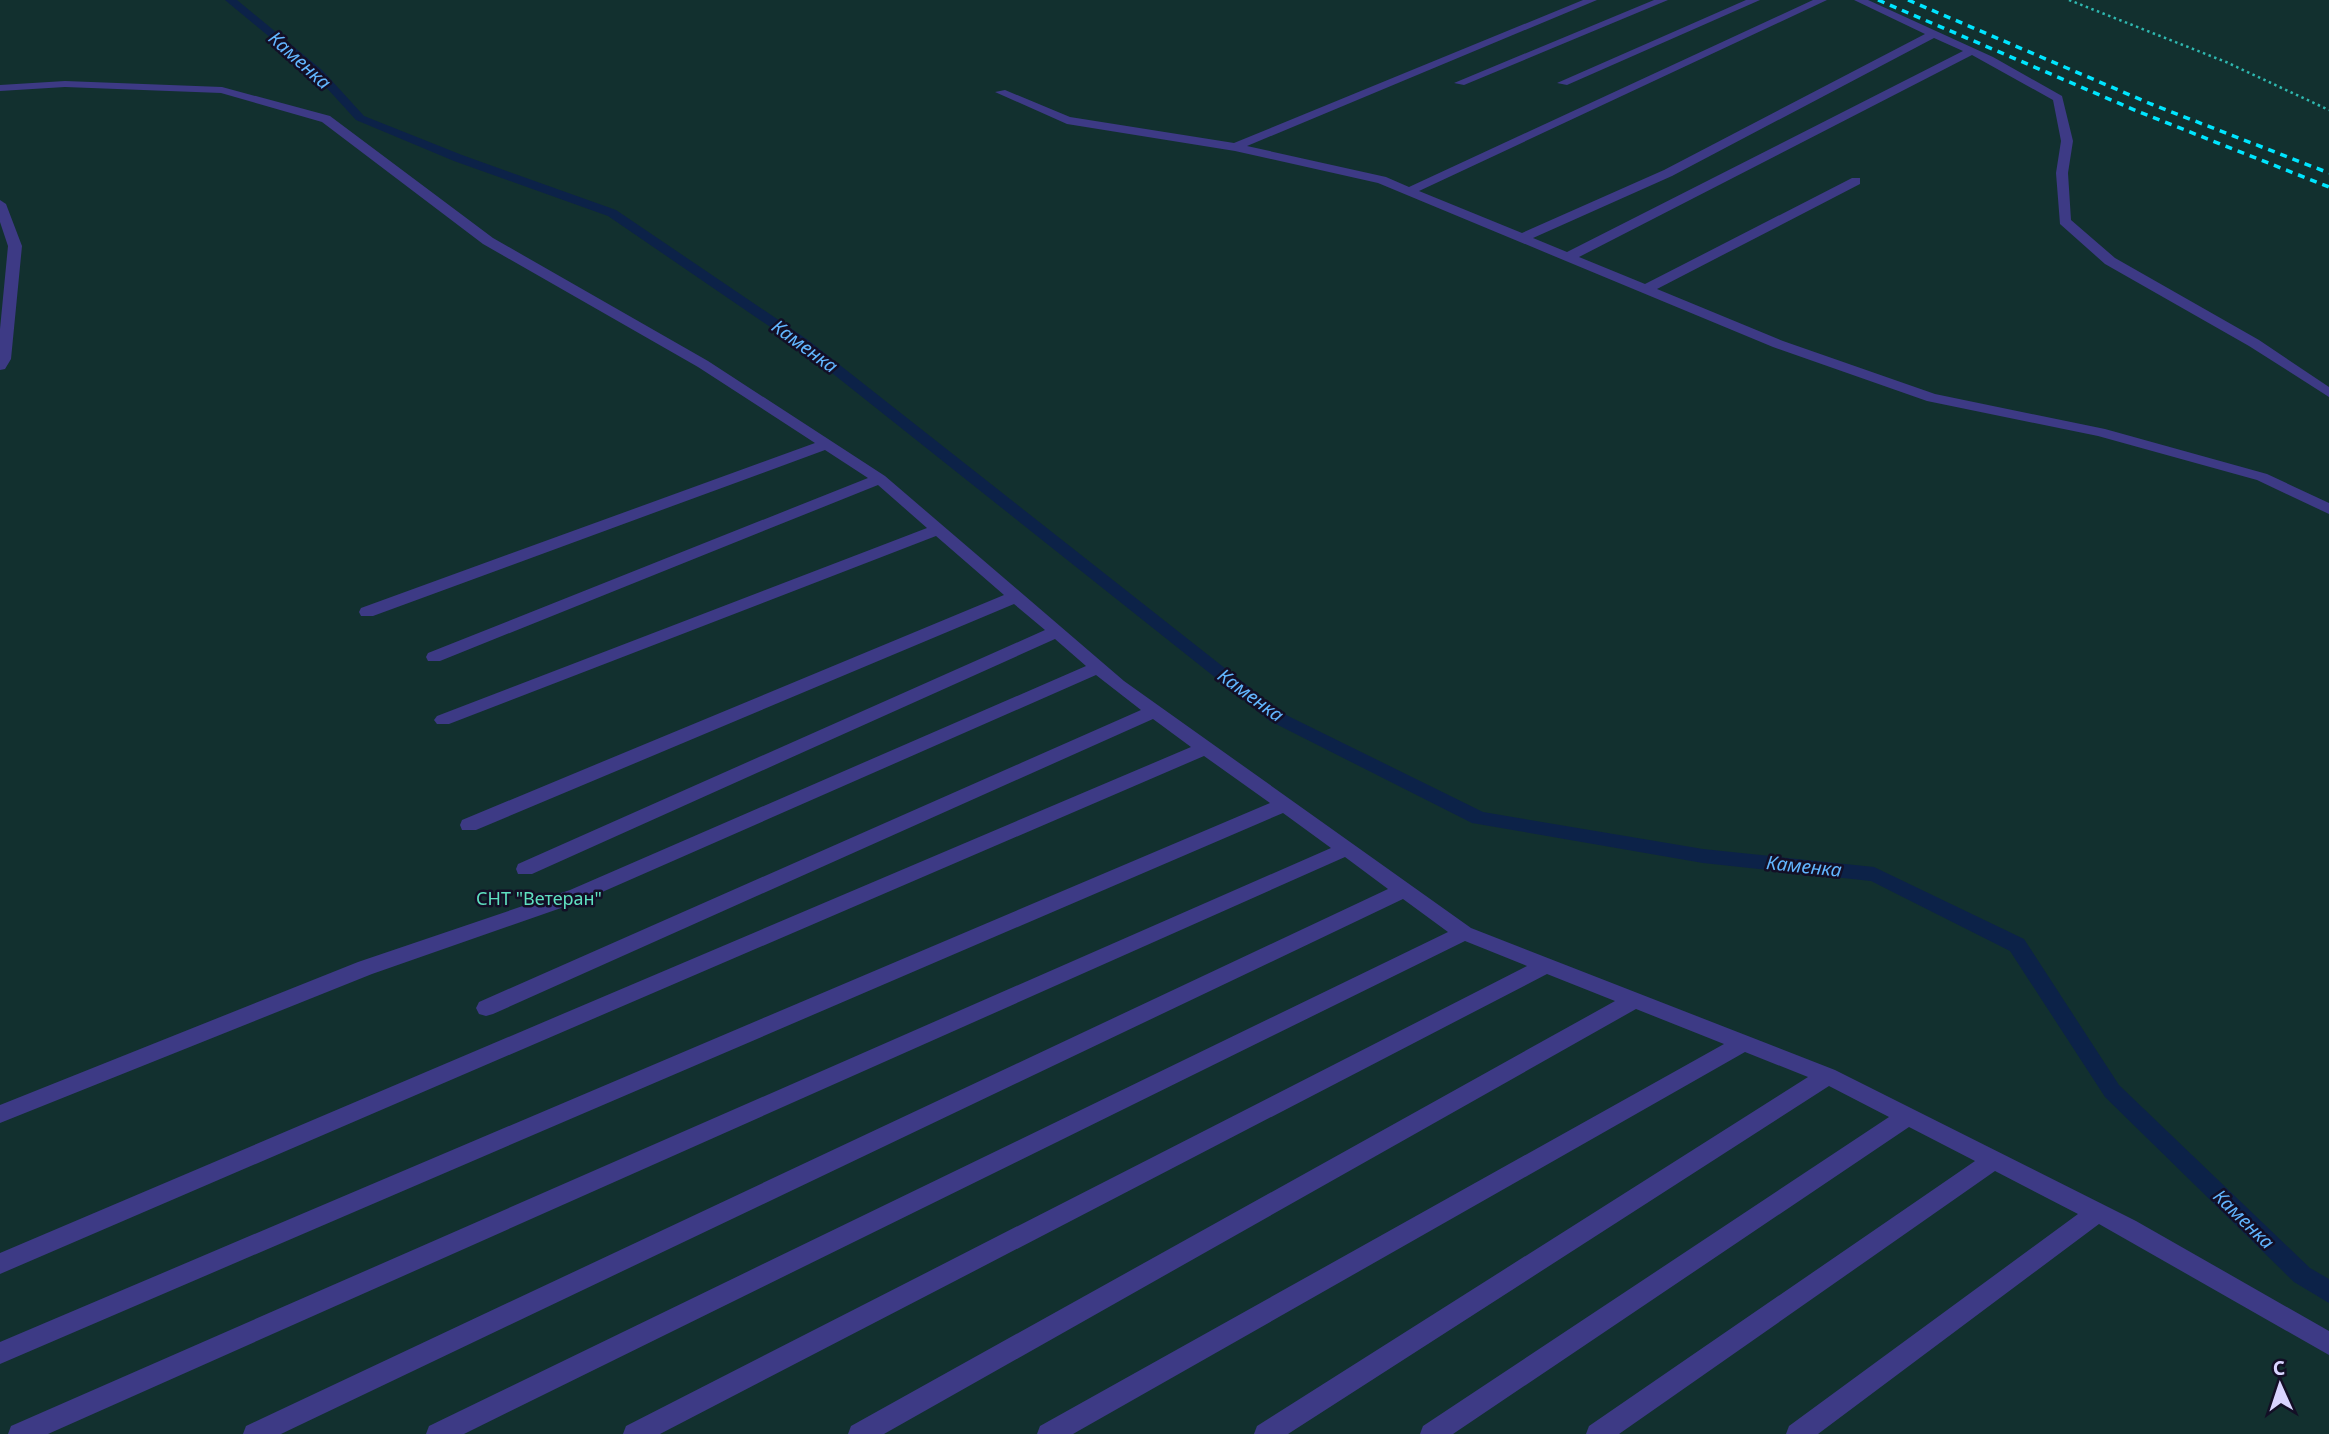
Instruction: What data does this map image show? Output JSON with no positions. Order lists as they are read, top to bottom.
{
  "water": ["Каменка"],
  "parks": ["СНТ \"Ветеран\""],
  "north": "top"
}
